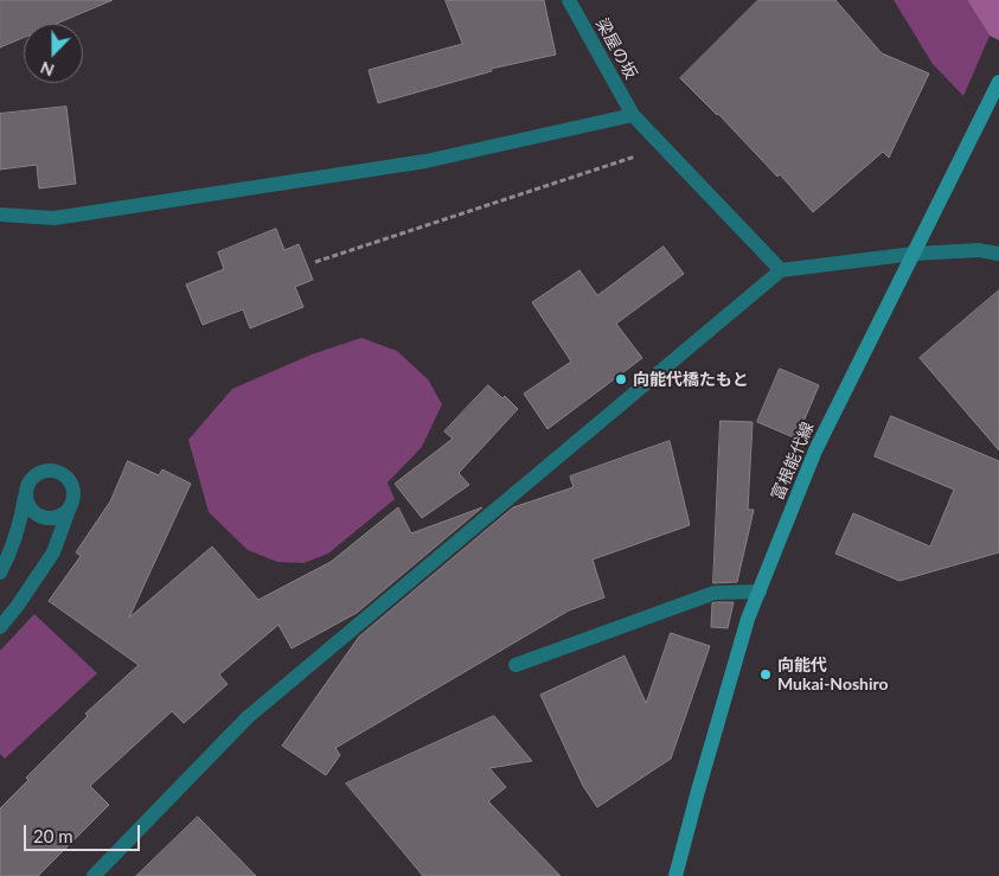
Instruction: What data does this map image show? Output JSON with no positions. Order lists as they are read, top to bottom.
{
  "streets": {
    "main road": ["富根能代線"],
    "street": ["梁屋の坂"]
  },
  "places": ["向能代橋たもと", "向能代 Mukai-Noshiro"],
  "scale_bar": "20 m",
  "north": "bottom"
}
